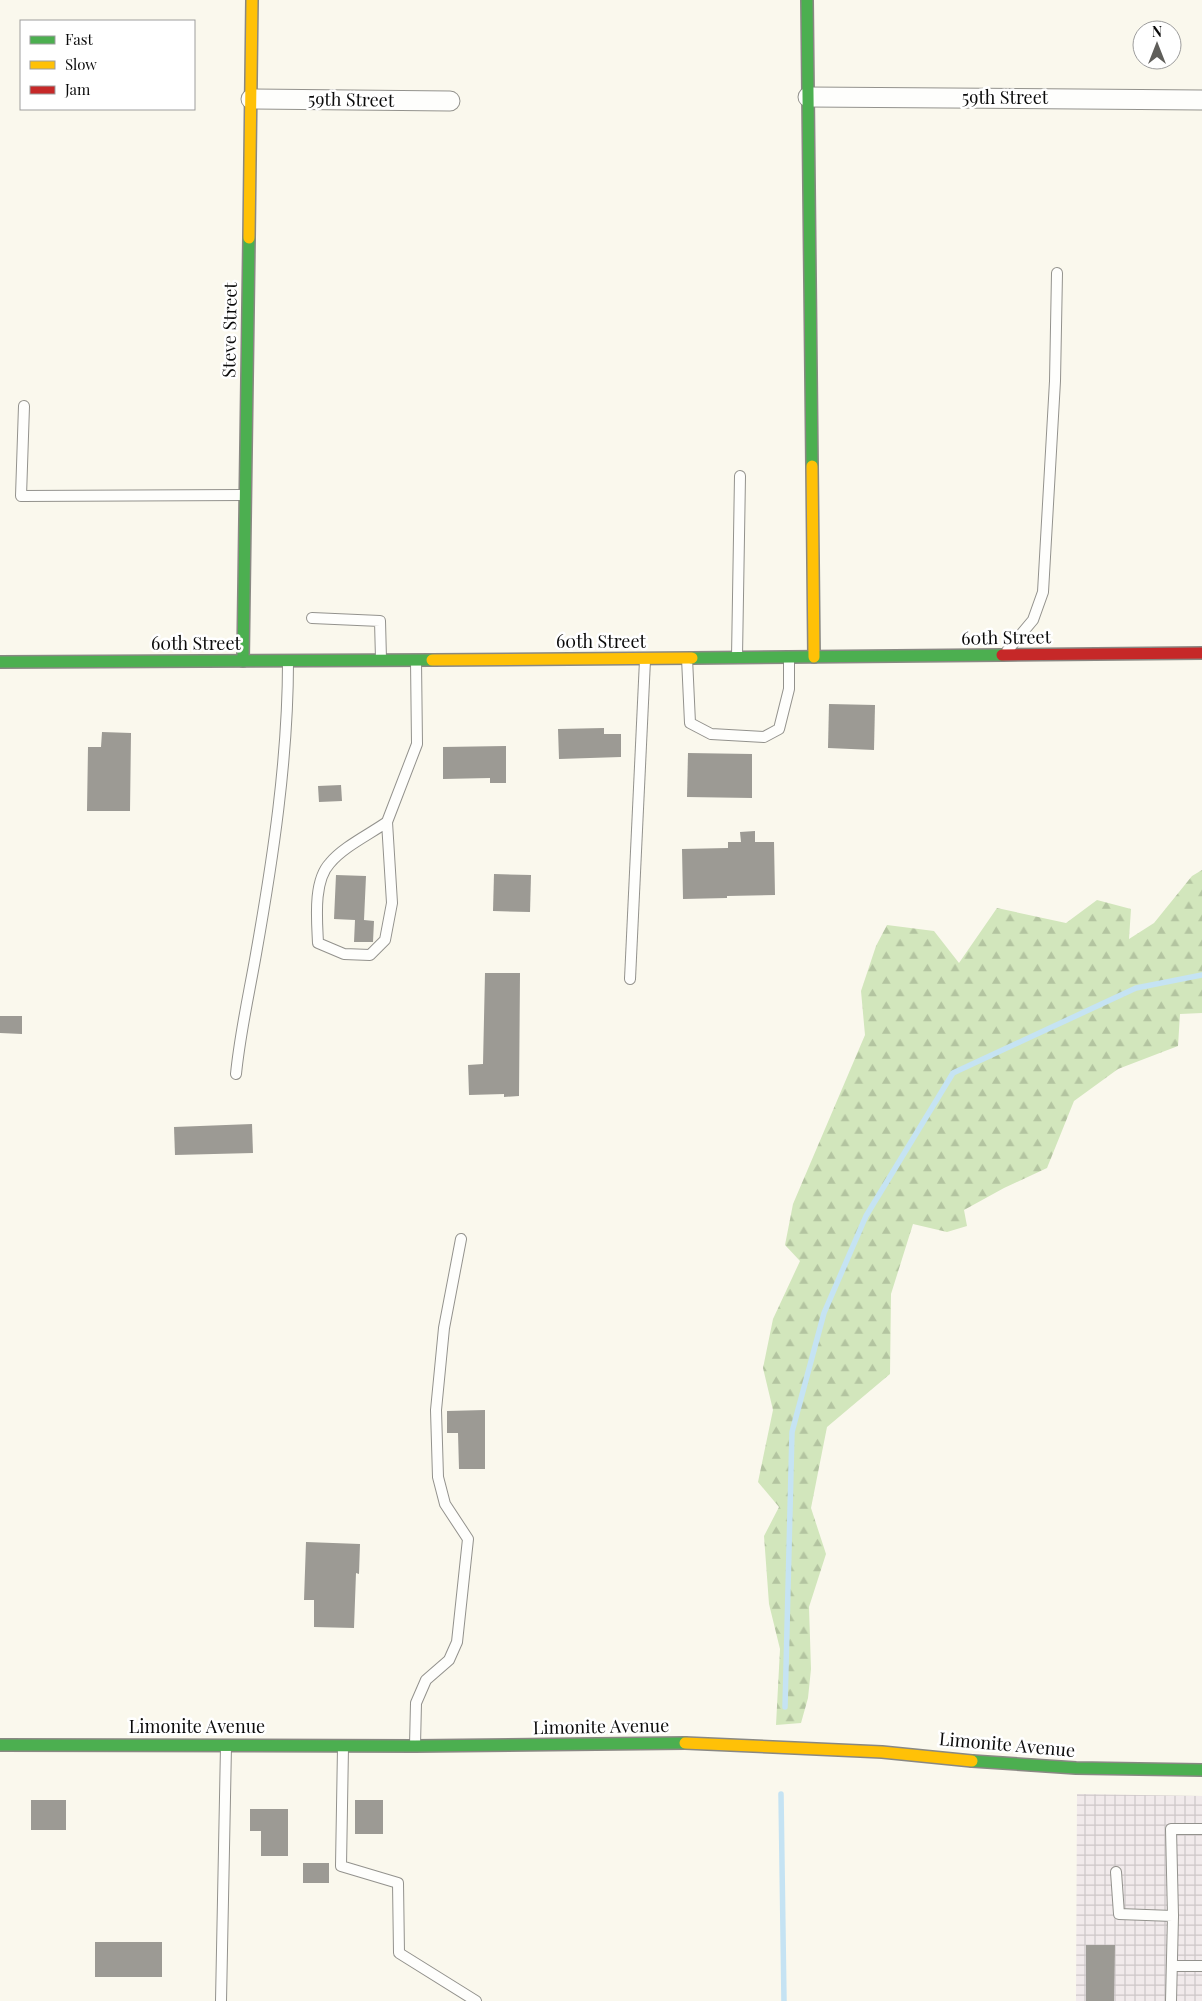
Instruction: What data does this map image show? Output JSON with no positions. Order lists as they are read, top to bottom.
{
  "streets": {
    "street": [
      "59th Street",
      "Steve Street",
      "60th Street",
      "Limonite Avenue"
    ]
  },
  "crossings": [
    ["59th Street", "Steve Street"],
    ["Steve Street", "60th Street"]
  ],
  "legend": ["Fast", "Slow", "Jam"],
  "north": "top"
}
